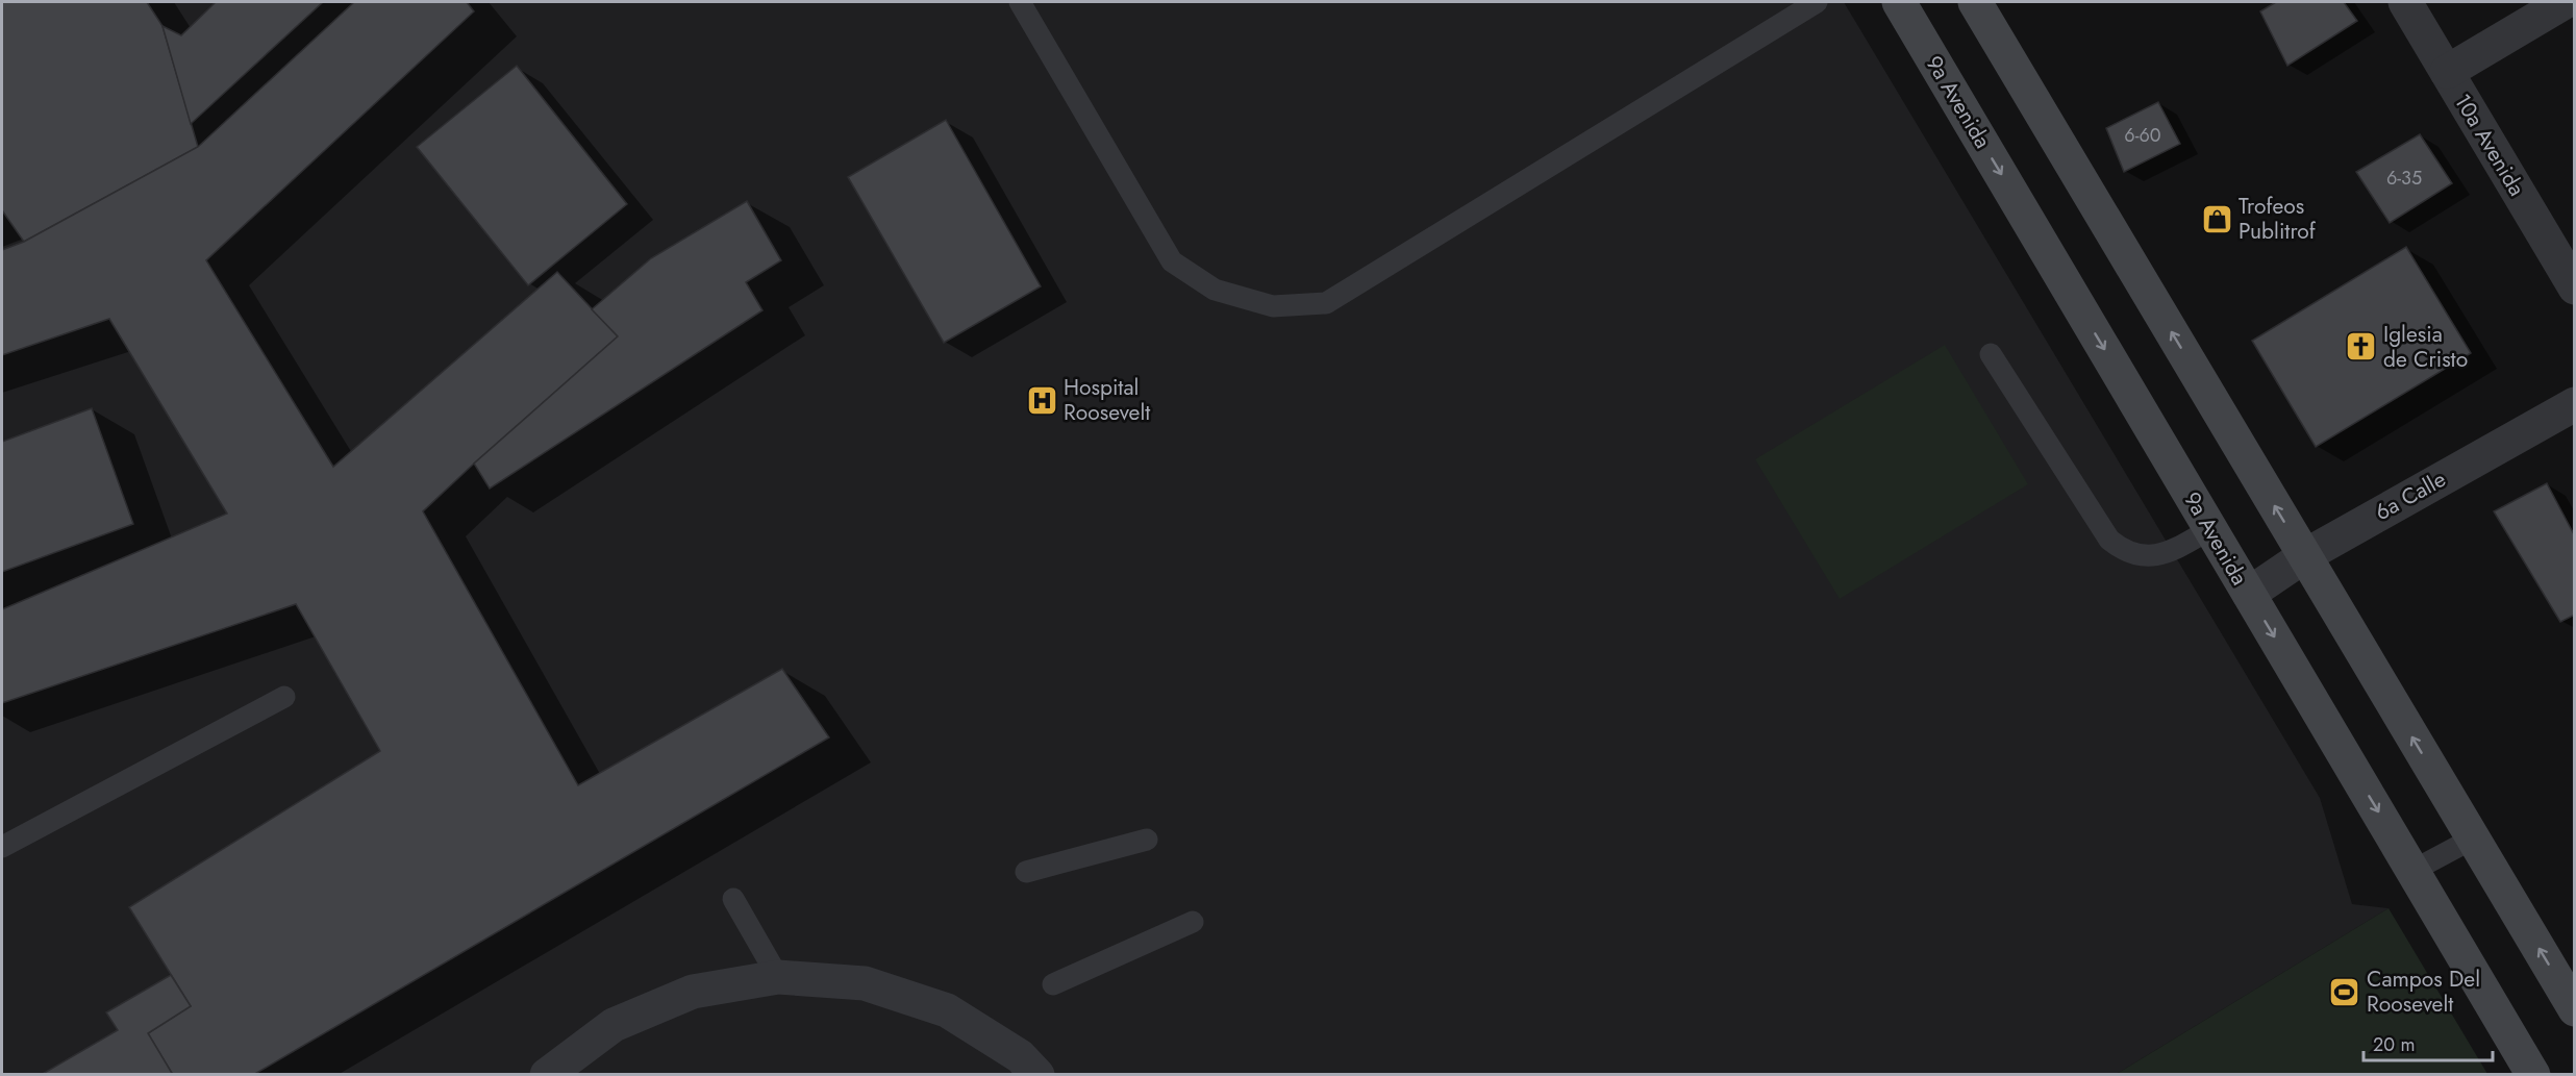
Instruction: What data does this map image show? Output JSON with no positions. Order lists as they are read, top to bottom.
{
  "streets": {
    "main road": ["9a Avenida"],
    "street": ["10a Avenida", "6a Calle"]
  },
  "crossings": [
    ["9a Avenida", "6a Calle"]
  ],
  "places": {
    "shop": ["Trofeos Publitrof"],
    "church": ["Iglesia de Cristo"],
    "hospital": ["Hospital Roosevelt"],
    "sports": ["Campos Del Roosevelt"]
  },
  "house_numbers": ["6-60", "6-35"],
  "scale_bar": "20 m"
}
